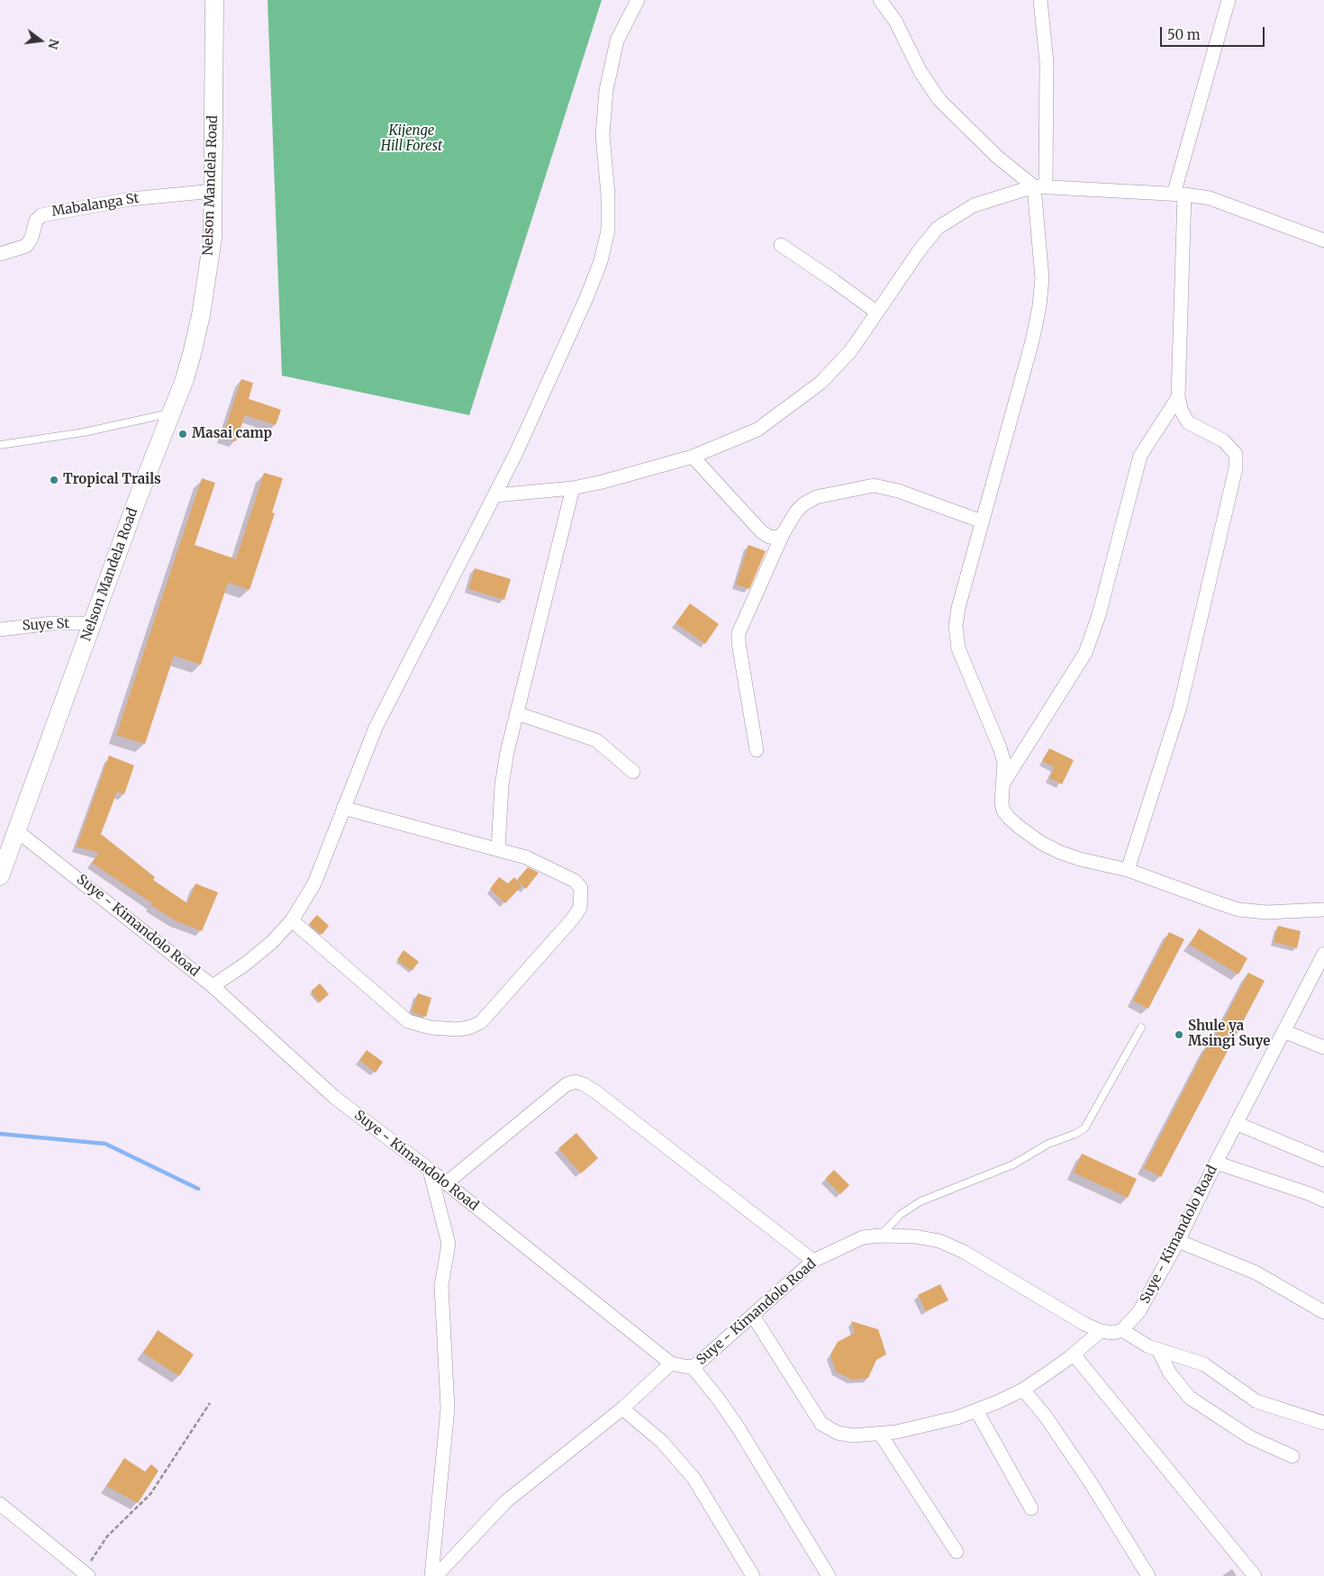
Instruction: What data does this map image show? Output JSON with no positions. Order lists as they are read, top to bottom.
{
  "streets": {
    "main road": ["Nelson Mandela Road"],
    "street": ["Mabalanga St", "Suye St", "Suye - Kimandolo Road"]
  },
  "crossings": [
    ["Nelson Mandela Road", "Mabalanga St"],
    ["Nelson Mandela Road", "Suye St"],
    ["Nelson Mandela Road", "Suye - Kimandolo Road"]
  ],
  "parks": ["Kijenge Hill Forest"],
  "places": ["Masai camp", "Tropical Trails", "Shule ya Msingi Suye"],
  "scale_bar": "50 m",
  "north": "right"
}
